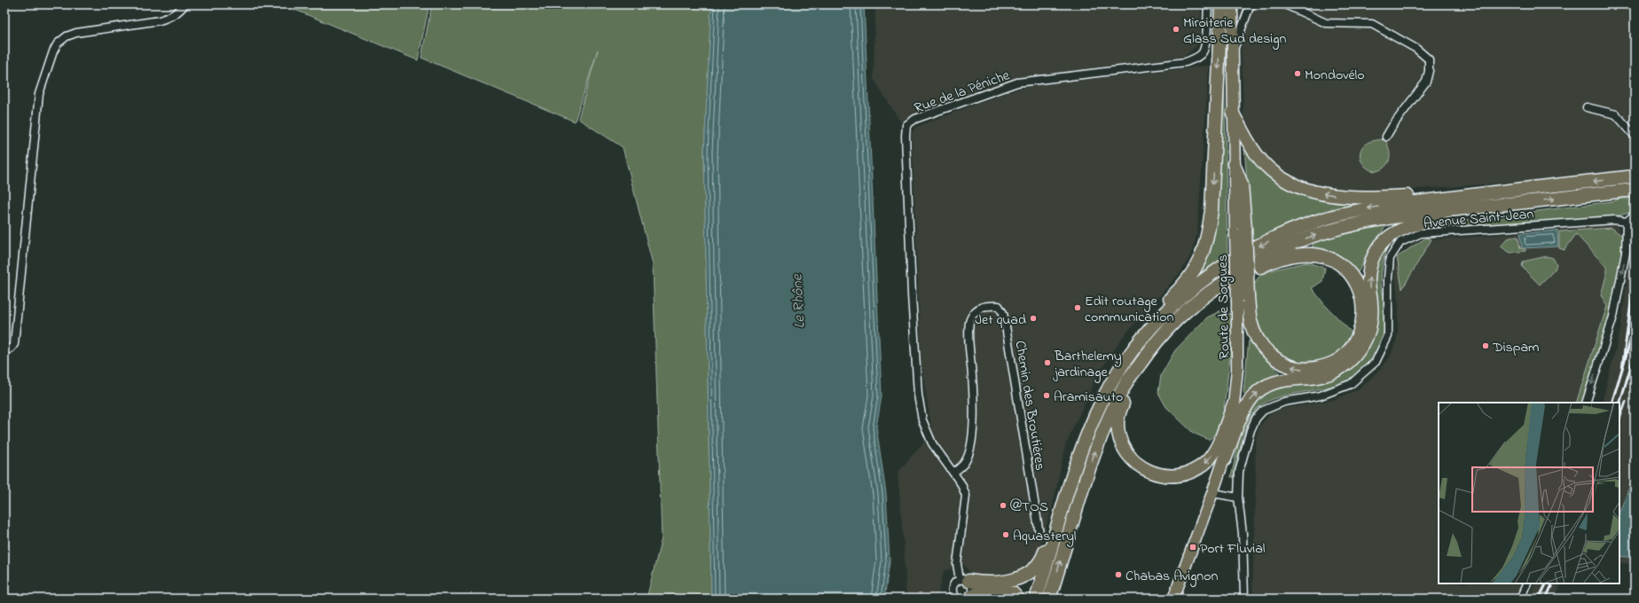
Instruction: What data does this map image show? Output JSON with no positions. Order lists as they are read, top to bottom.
{
  "streets": {
    "main road": ["Route de Sorgues"],
    "street": ["Rue de la Péniche", "Avenue Saint-Jean", "Chemin des Broutières"]
  },
  "crossings": [
    ["Rue de la Péniche", "Chemin des Broutières"]
  ],
  "water": ["Le Rhône"],
  "places": {
    "other": [
      "Miroiterie Glass Sud design",
      "Mondovélo",
      "Edit routage communication",
      "Jet quad",
      "Dispam",
      "Barthelemy jardinage",
      "Aramisauto",
      "@TOS",
      "Aquasteryl",
      "Chabas Avignon"
    ],
    "transit": ["Port Fluvial"]
  }
}
